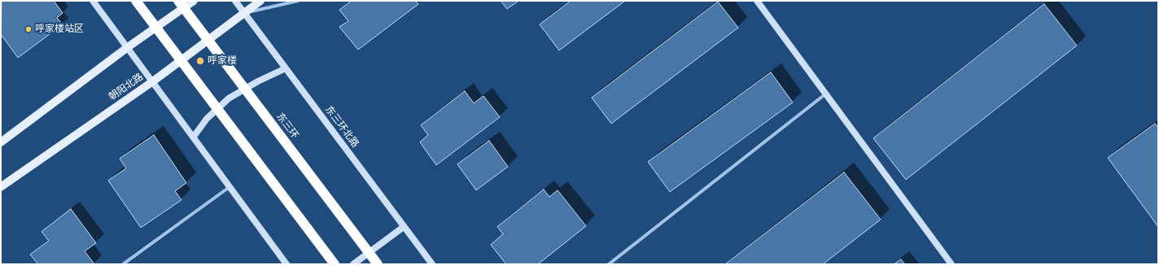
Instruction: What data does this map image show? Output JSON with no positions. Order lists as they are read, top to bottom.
{
  "streets": {
    "highway": ["东三环"],
    "main road": ["朝阳北路"],
    "street": ["东三环北路"]
  },
  "crossings": [
    ["朝阳北路", "东三环北路"]
  ],
  "places": ["呼家楼站区", "呼家楼"]
}
